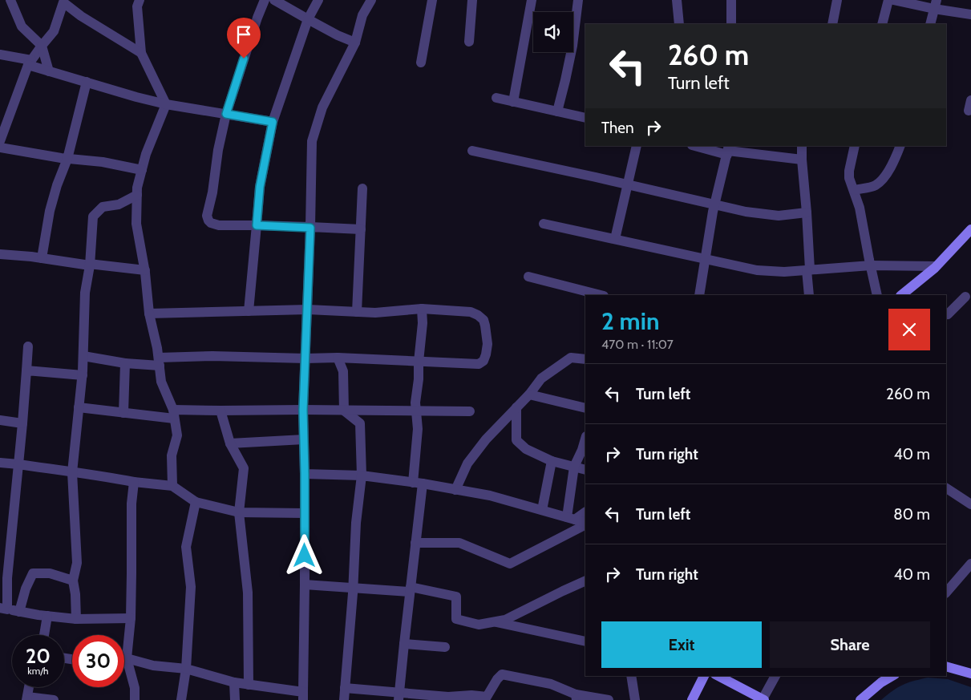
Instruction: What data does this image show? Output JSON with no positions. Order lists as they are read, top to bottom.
{
  "page": {
    "turn": ["260 m", "Turn left"],
    "then": "Then",
    "heading": ["2 min", "470 m · 11:07"],
    "list": [
      {
        "name": "Turn left",
        "value": "260 m"
      },
      {
        "name": "Turn right",
        "value": "40 m"
      },
      {
        "name": "Turn left",
        "value": "80 m"
      },
      {
        "name": "Turn right",
        "value": "40 m"
      }
    ],
    "buttons": ["Exit", "Share"],
    "speed": "20 km/h",
    "limit": "30"
  }
}
